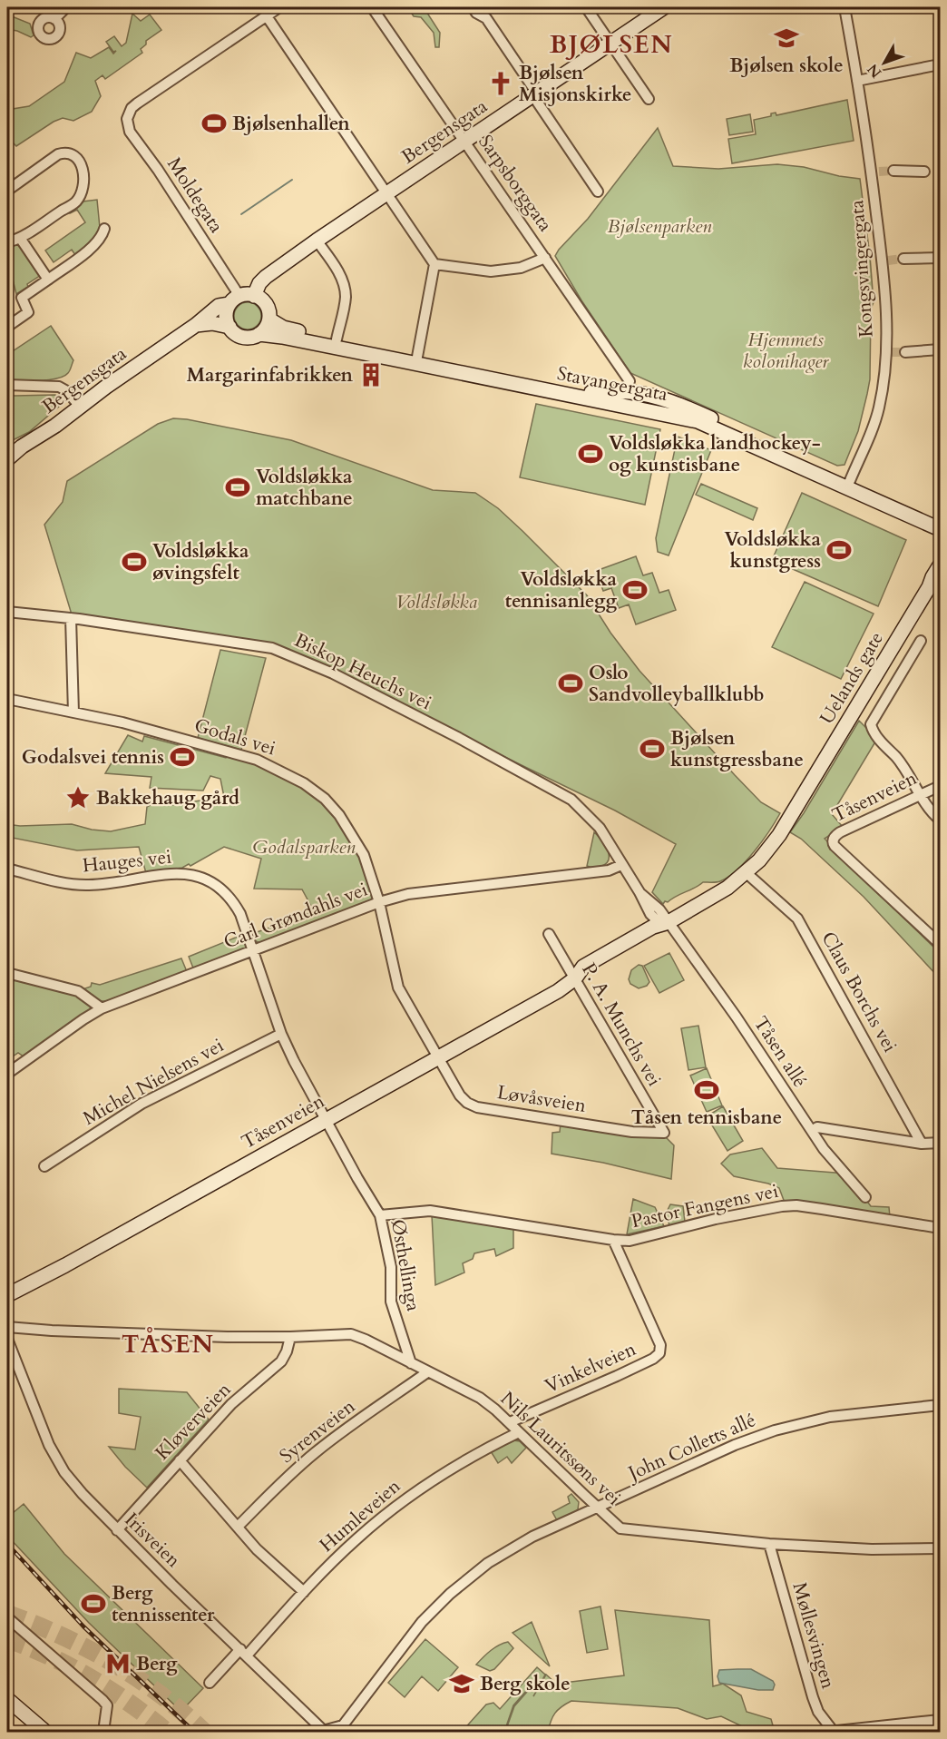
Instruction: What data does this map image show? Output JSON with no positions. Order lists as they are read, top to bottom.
{
  "streets": {
    "main road": [
      "Bergensgata",
      "Stavangergata",
      "Uelands gate",
      "Tåsenveien"
    ],
    "street": [
      "Sarpsborggata",
      "Moldegata",
      "Kongsvingergata",
      "Biskop Heuchs vei",
      "Godals vei",
      "Hauges vei",
      "Carl Grøndahls vei",
      "Claus Borchs vei",
      "P. A. Munchs vei",
      "Tåsen allé",
      "Michel Nielsens vei",
      "Løvåsveien",
      "Pastor Fangens vei",
      "Østhellinga",
      "Vinkelveien",
      "Kløverveien",
      "Syrenveien",
      "John Colletts allé",
      "Nils Lauritssøns vei",
      "Humleveien",
      "Irisveien",
      "Møllesvingen"
    ]
  },
  "crossings": [
    ["Bergensgata", "Sarpsborggata"],
    ["Bergensgata", "Moldegata"],
    ["Bergensgata", "Stavangergata"],
    ["Sarpsborggata", "Stavangergata"],
    ["Moldegata", "Stavangergata"],
    ["Kongsvingergata", "Stavangergata"],
    ["Biskop Heuchs vei", "Uelands gate"],
    ["Biskop Heuchs vei", "Tåsenveien"],
    ["Biskop Heuchs vei", "Carl Grøndahls vei"],
    ["Biskop Heuchs vei", "Tåsen allé"],
    ["Uelands gate", "Tåsenveien"],
    ["Uelands gate", "Claus Borchs vei"],
    ["Uelands gate", "Tåsen allé"],
    ["Godals vei", "Tåsenveien"],
    ["Godals vei", "Carl Grøndahls vei"],
    ["Godals vei", "Løvåsveien"],
    ["Tåsenveien", "Hauges vei"],
    ["Tåsenveien", "P. A. Munchs vei"],
    ["Tåsenveien", "Tåsen allé"],
    ["Tåsenveien", "Løvåsveien"],
    ["Tåsenveien", "Østhellinga"],
    ["Hauges vei", "Carl Grøndahls vei"],
    ["Hauges vei", "Michel Nielsens vei"],
    ["Hauges vei", "Østhellinga"],
    ["P. A. Munchs vei", "Løvåsveien"],
    ["Pastor Fangens vei", "Østhellinga"],
    ["Pastor Fangens vei", "Vinkelveien"],
    ["Østhellinga", "Nils Lauritssøns vei"],
    ["Vinkelveien", "Nils Lauritssøns vei"],
    ["Kløverveien", "Nils Lauritssøns vei"],
    ["Kløverveien", "Irisveien"],
    ["Syrenveien", "Nils Lauritssøns vei"],
    ["John Colletts allé", "Nils Lauritssøns vei"],
    ["John Colletts allé", "Irisveien"],
    ["Nils Lauritssøns vei", "Humleveien"],
    ["Nils Lauritssøns vei", "Møllesvingen"],
    ["Humleveien", "Irisveien"]
  ],
  "districts": ["BJØLSEN", "TÅSEN"],
  "parks": [
    "Bjølsenparken",
    "Hjemmets kolonihager",
    "Voldsløkka",
    "Godalsparken"
  ],
  "places": {
    "school or university": ["Bjølsen skole", "Berg skole"],
    "church": ["Bjølsen Misjonskirke"],
    "sports": [
      "Bjølsenhallen",
      "Voldsløkka landhockey- og kunstisbane",
      "Voldsløkka matchbane",
      "Voldsløkka kunstgress",
      "Voldsløkka øvingsfelt",
      "Voldsløkka tennisanlegg",
      "Oslo Sandvolleyballklubb",
      "Bjølsen kunstgressbane",
      "Godalsvei tennis",
      "Tåsen tennisbane",
      "Berg tennissenter"
    ],
    "building": ["Margarinfabrikken"],
    "place": ["Bakkehaug gård"],
    "metro station": ["Berg"]
  },
  "north": "bottom left"
}
